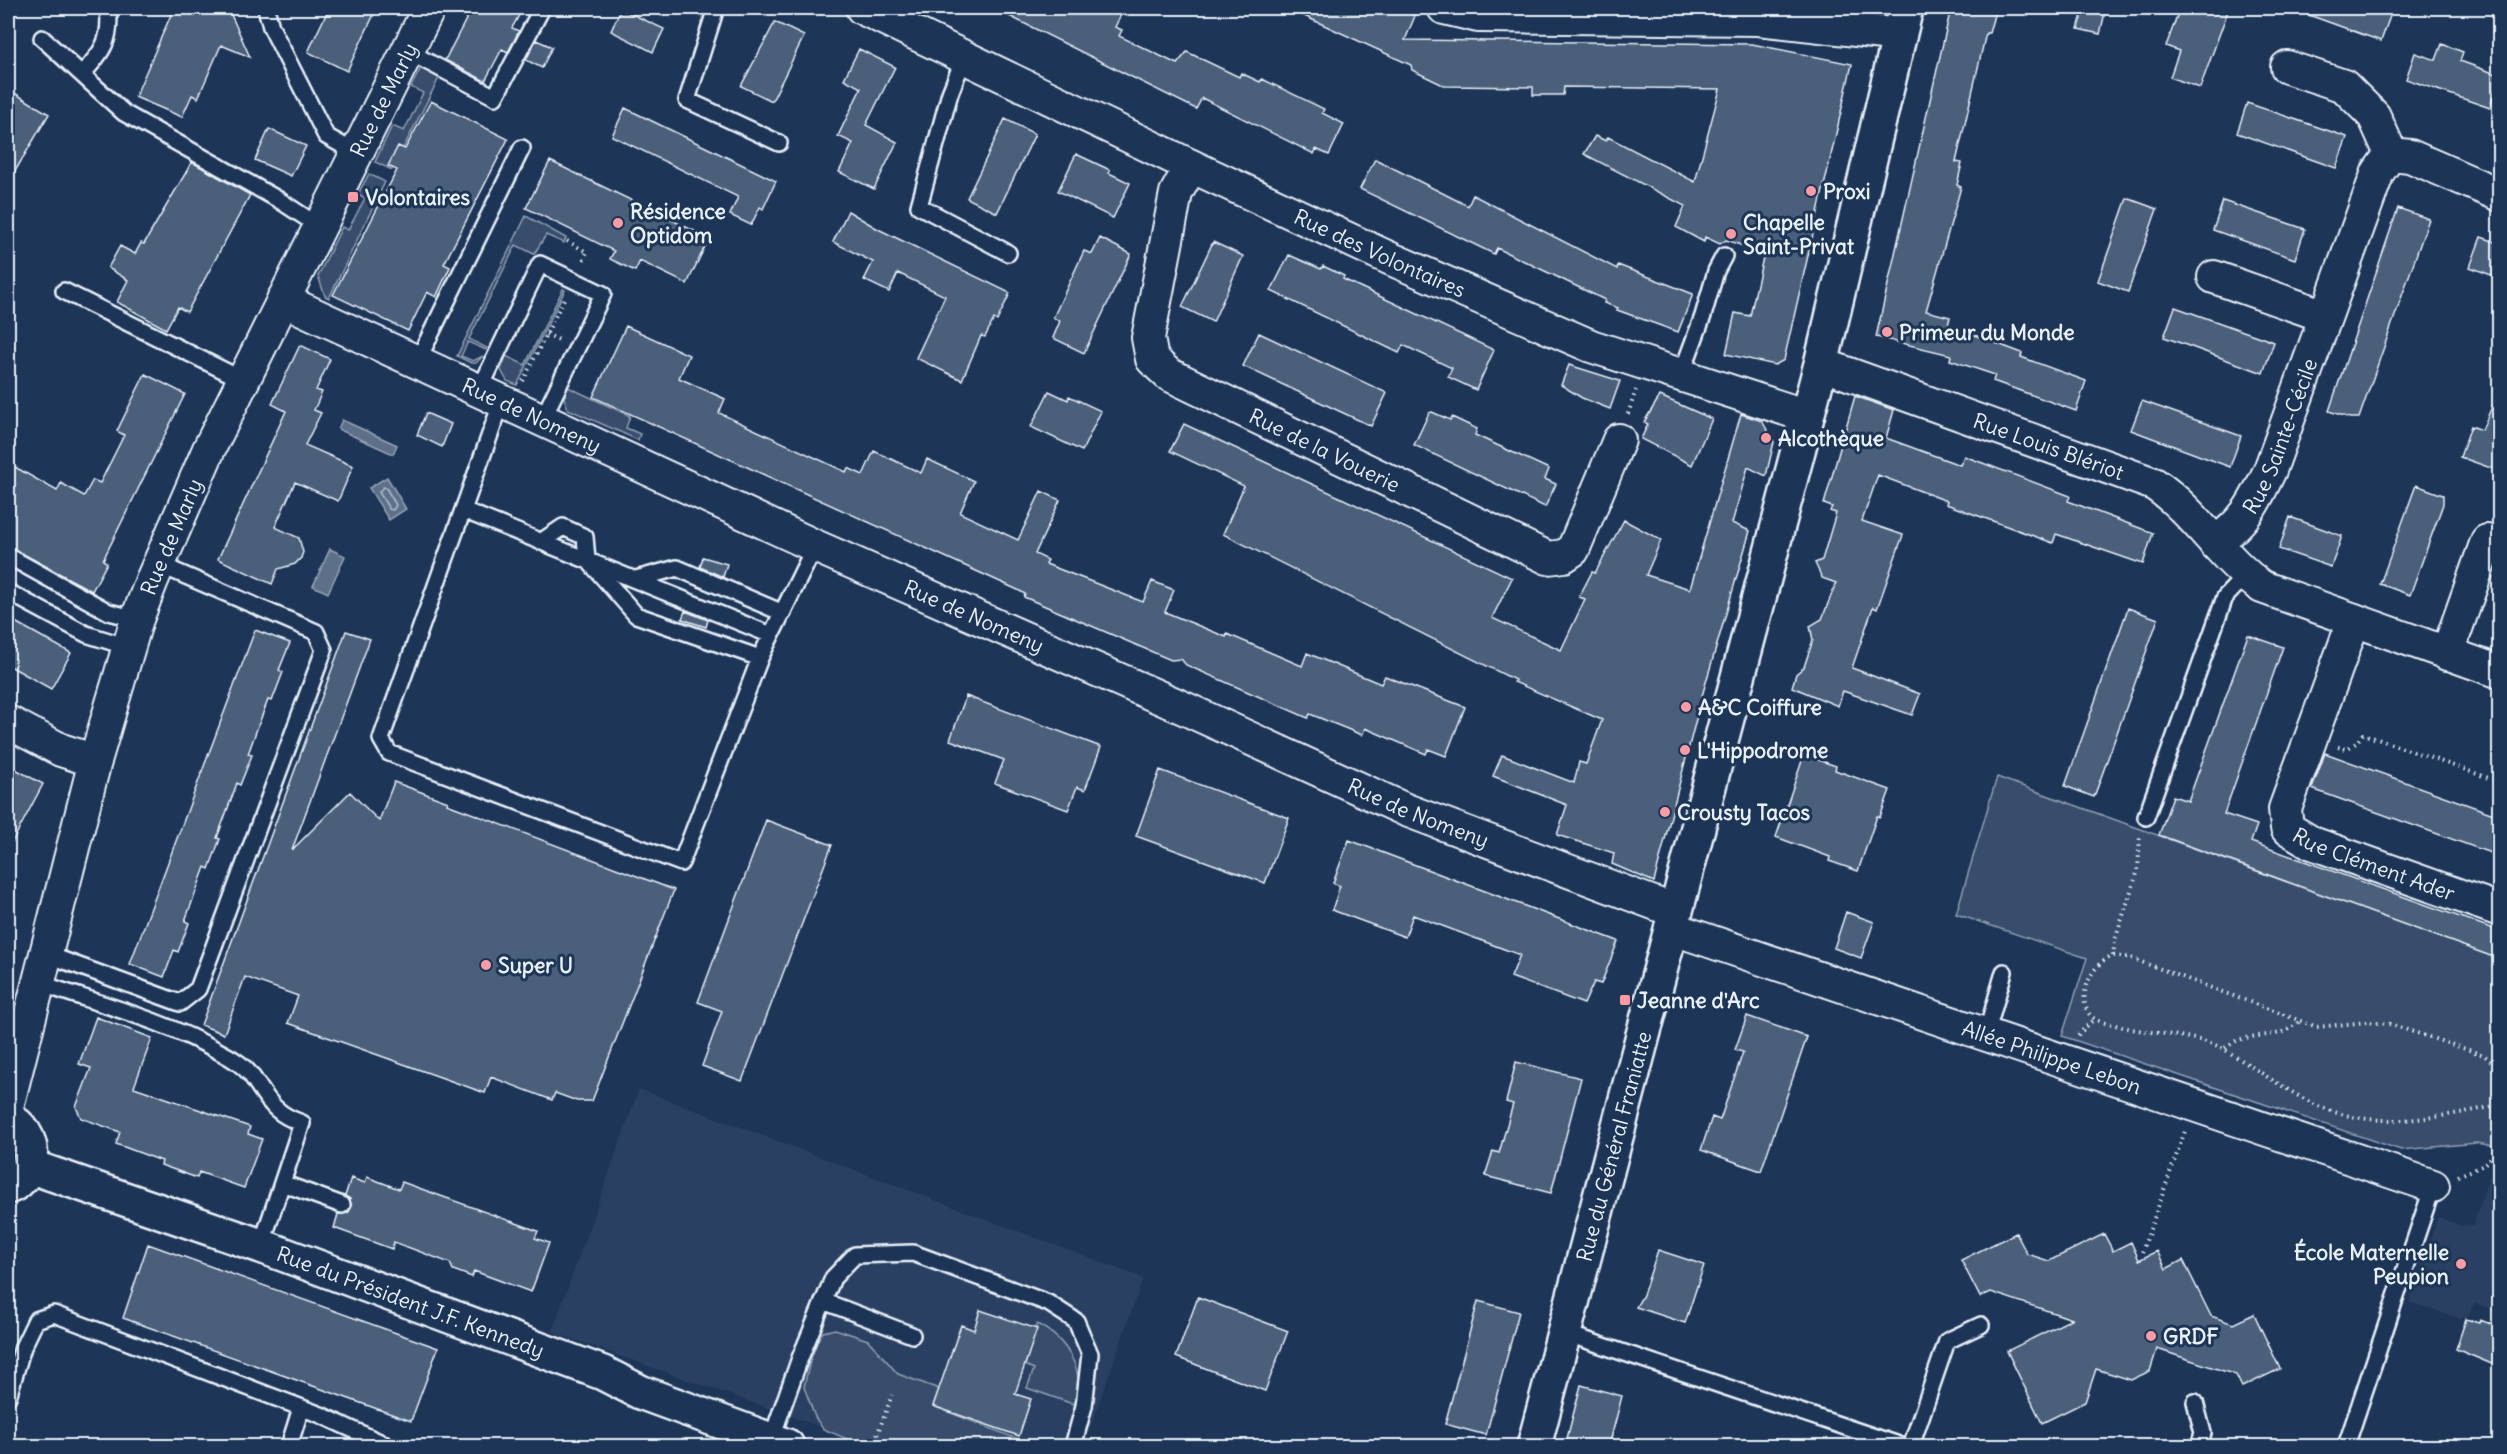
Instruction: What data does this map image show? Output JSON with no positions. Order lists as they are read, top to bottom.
{
  "streets": {
    "main road": ["Rue du Général Franiatte", "Rue du Président J.F. Kennedy"],
    "street": [
      "Rue de Marly",
      "Rue des Volontaires",
      "Rue de Nomeny",
      "Rue Sainte-Cécile",
      "Rue Louis Blériot",
      "Rue de la Vouerie",
      "Rue Clément Ader",
      "Allée Philippe Lebon"
    ]
  },
  "crossings": [
    ["Rue de Marly", "Rue de Nomeny"],
    ["Rue des Volontaires", "Rue de la Vouerie"],
    ["Rue des Volontaires", "Rue du Général Franiatte"],
    ["Rue de Nomeny", "Allée Philippe Lebon"],
    ["Rue de Nomeny", "Rue du Général Franiatte"],
    ["Rue Sainte-Cécile", "Rue Louis Blériot"],
    ["Rue Louis Blériot", "Rue Clément Ader"],
    ["Rue Louis Blériot", "Rue du Général Franiatte"],
    ["Allée Philippe Lebon", "Rue du Général Franiatte"]
  ],
  "places": {
    "other": [
      "Proxi",
      "Résidence Optidom",
      "Chapelle Saint-Privat",
      "Primeur du Monde",
      "Alcothèque",
      "A&C Coiffure",
      "L'Hippodrome",
      "Crousty Tacos",
      "Super U",
      "École Maternelle Peupion",
      "GRDF"
    ],
    "transit": ["Volontaires", "Jeanne d'Arc"]
  }
}
